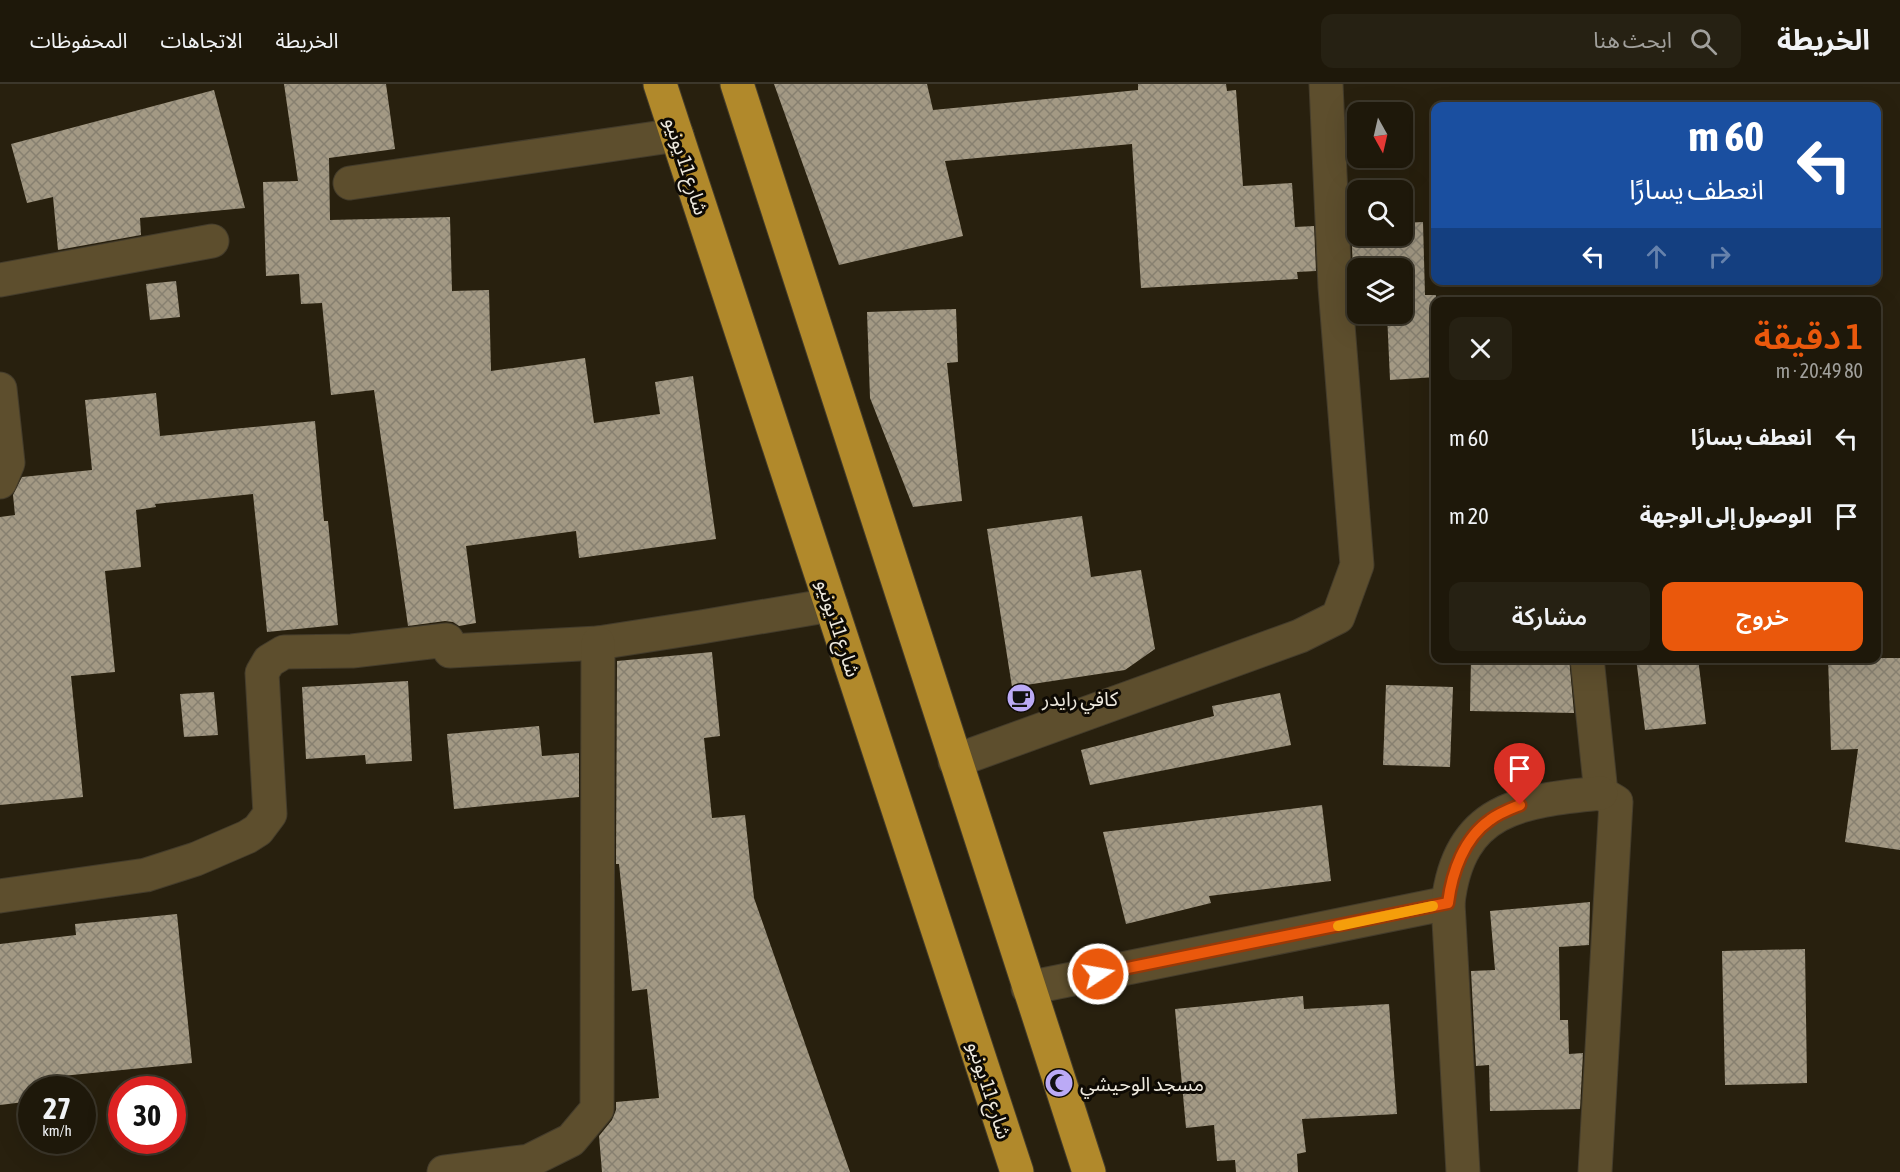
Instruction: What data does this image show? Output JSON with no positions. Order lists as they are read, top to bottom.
{
  "streets": {
    "highway": ["شارع 11 يونيو"]
  },
  "places": {
    "cafe": ["كافي رايدر"],
    "mosque": ["مسجد الوحيشي"]
  },
  "north": "bottom",
  "page": {
    "header": "الخريطة",
    "search": "ابحث هنا",
    "nav": ["الخريطة", "الاتجاهات", "المحفوظات"],
    "turn": ["60 m", "انعطف يسارًا"],
    "heading": ["1 دقيقة", "80 m · 20:49"],
    "list": [
      {
        "name": "انعطف يسارًا",
        "value": "60 m"
      },
      {
        "name": "الوصول إلى الوجهة",
        "value": "20 m"
      }
    ],
    "buttons": ["خروج", "مشاركة"],
    "speed": "27 km/h",
    "limit": "30"
  }
}
